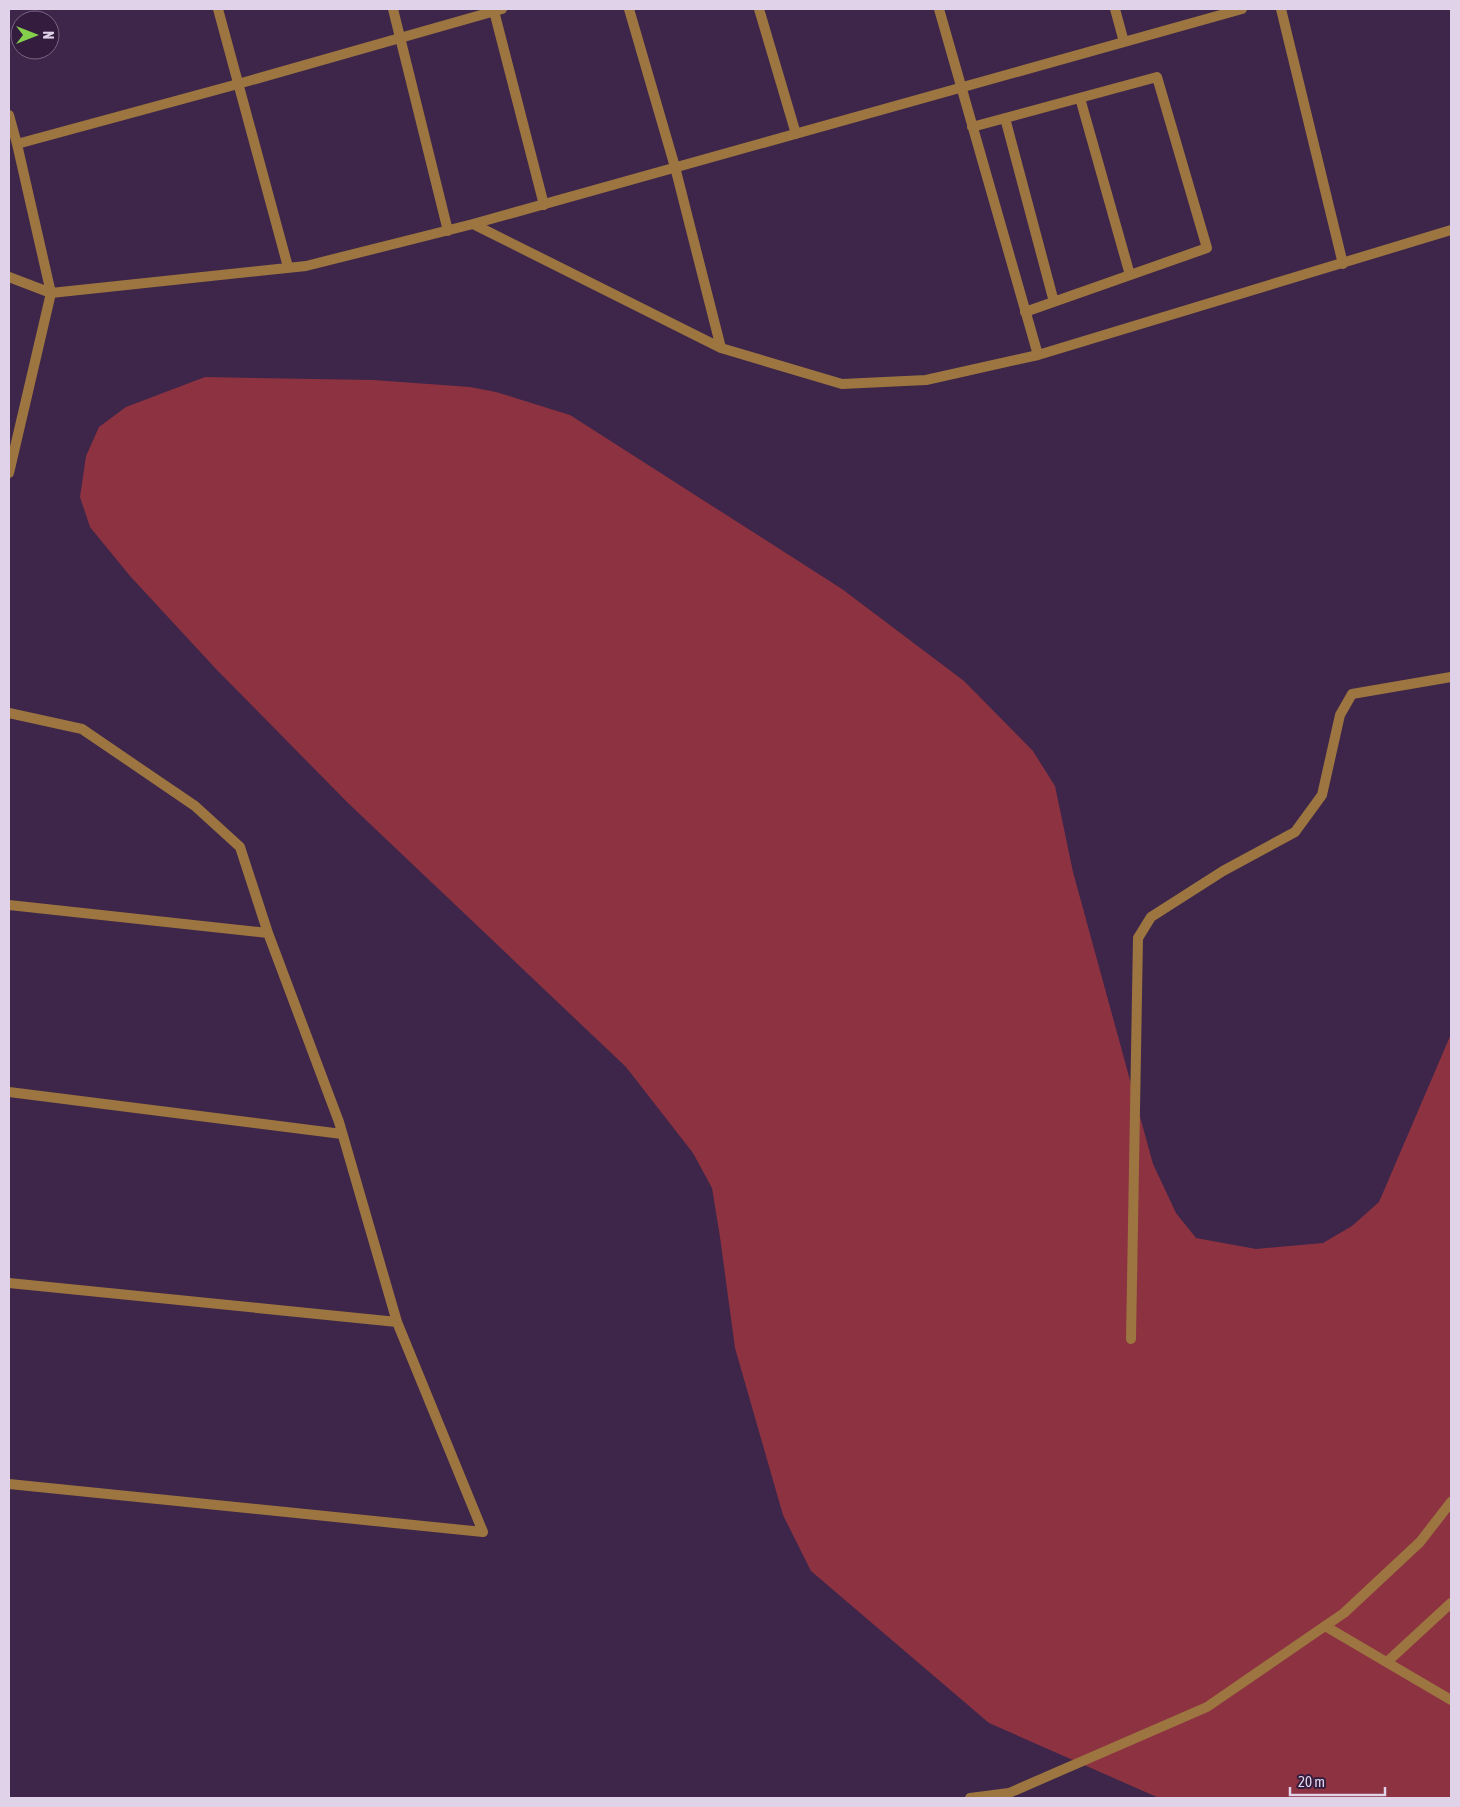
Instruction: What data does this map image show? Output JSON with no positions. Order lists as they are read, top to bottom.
{
  "scale_bar": "20 m",
  "north": "right"
}
